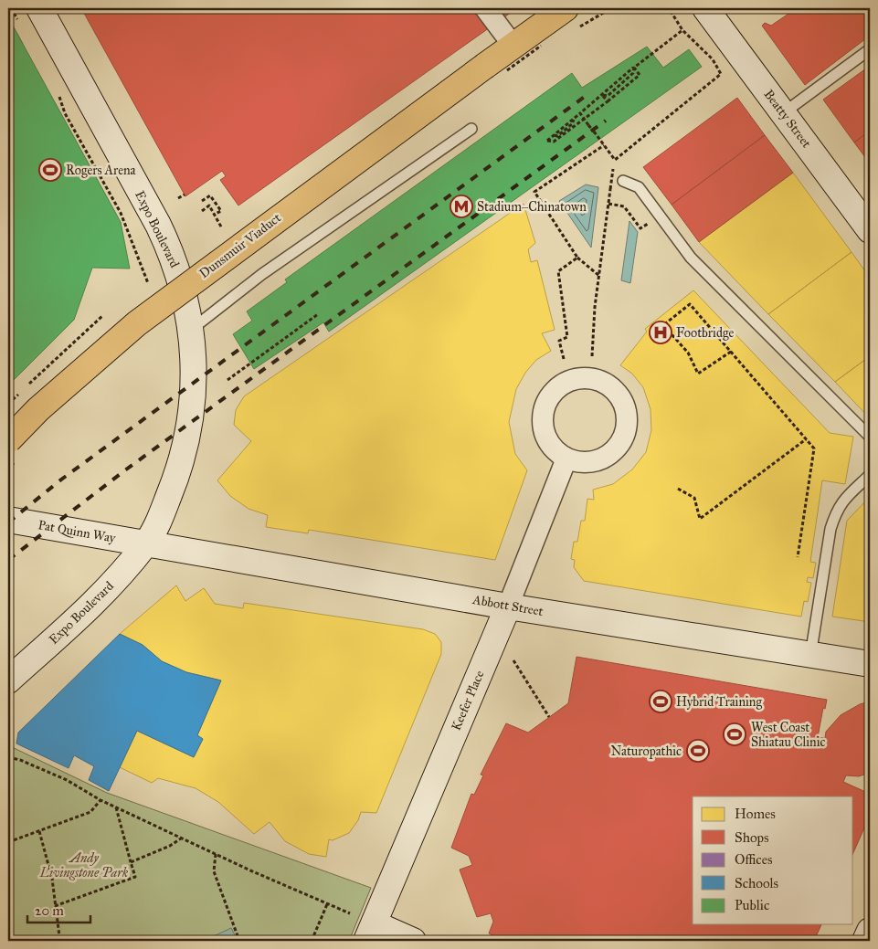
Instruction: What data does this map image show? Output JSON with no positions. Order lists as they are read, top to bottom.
{
  "streets": {
    "main road": ["Dunsmuir Viaduct"],
    "street": [
      "Beatty Street",
      "Expo Boulevard",
      "Pat Quinn Way",
      "Abbott Street",
      "Keefer Place"
    ]
  },
  "crossings": [
    ["Expo Boulevard", "Pat Quinn Way"],
    ["Expo Boulevard", "Abbott Street"],
    ["Pat Quinn Way", "Abbott Street"],
    ["Abbott Street", "Keefer Place"]
  ],
  "parks": ["Andy Livingstone Park"],
  "places": {
    "sports": [
      "Rogers Arena",
      "Hybrid Training",
      "West Coast Shiatau Clinic",
      "Naturopathic"
    ],
    "metro station": ["Stadium–Chinatown"],
    "hospital": ["Footbridge"]
  },
  "legend": [
    "Homes",
    "Shops",
    "Offices",
    "Schools",
    "Public"
  ],
  "scale_bar": "20 m"
}
